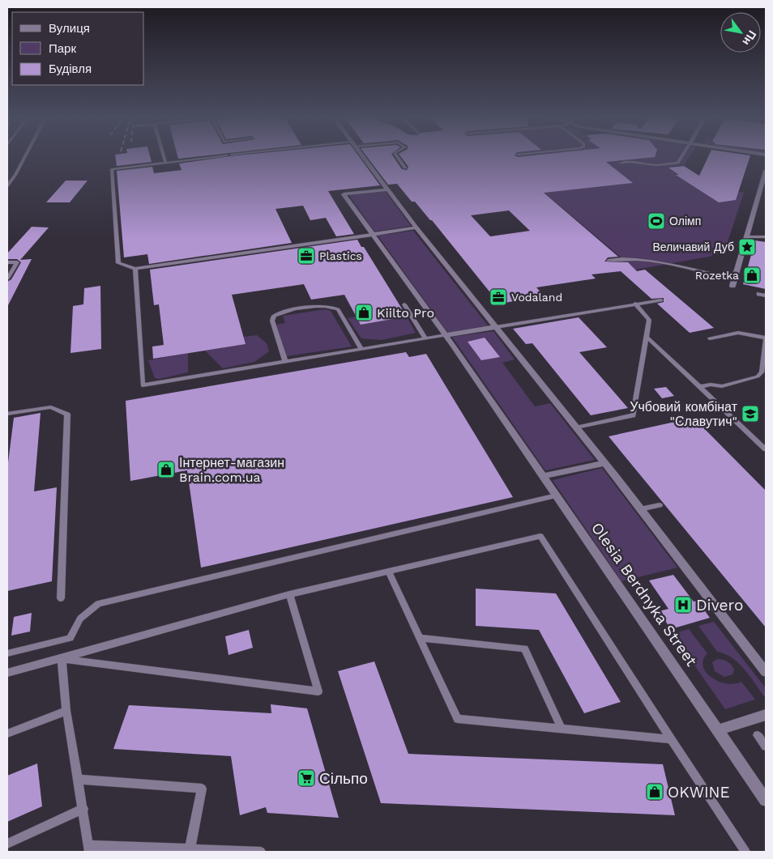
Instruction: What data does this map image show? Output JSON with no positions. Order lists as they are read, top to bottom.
{
  "streets": {
    "street": ["Olesia Berdnyka Street"]
  },
  "places": {
    "sports": ["Олімп"],
    "place": ["Величавий Дуб"],
    "office": ["Plastics", "Vodaland"],
    "shop": [
      "Rozetka",
      "Kiilto Pro",
      "Інтернет-магазин Brain.com.ua",
      "OKWINE"
    ],
    "school or university": ["Учбовий комбінат \"Славутич\""],
    "hospital": ["Divero"],
    "supermarket": ["Сільпо"]
  },
  "legend": ["Вулиця", "Парк", "Будівля"],
  "north": "bottom right"
}
